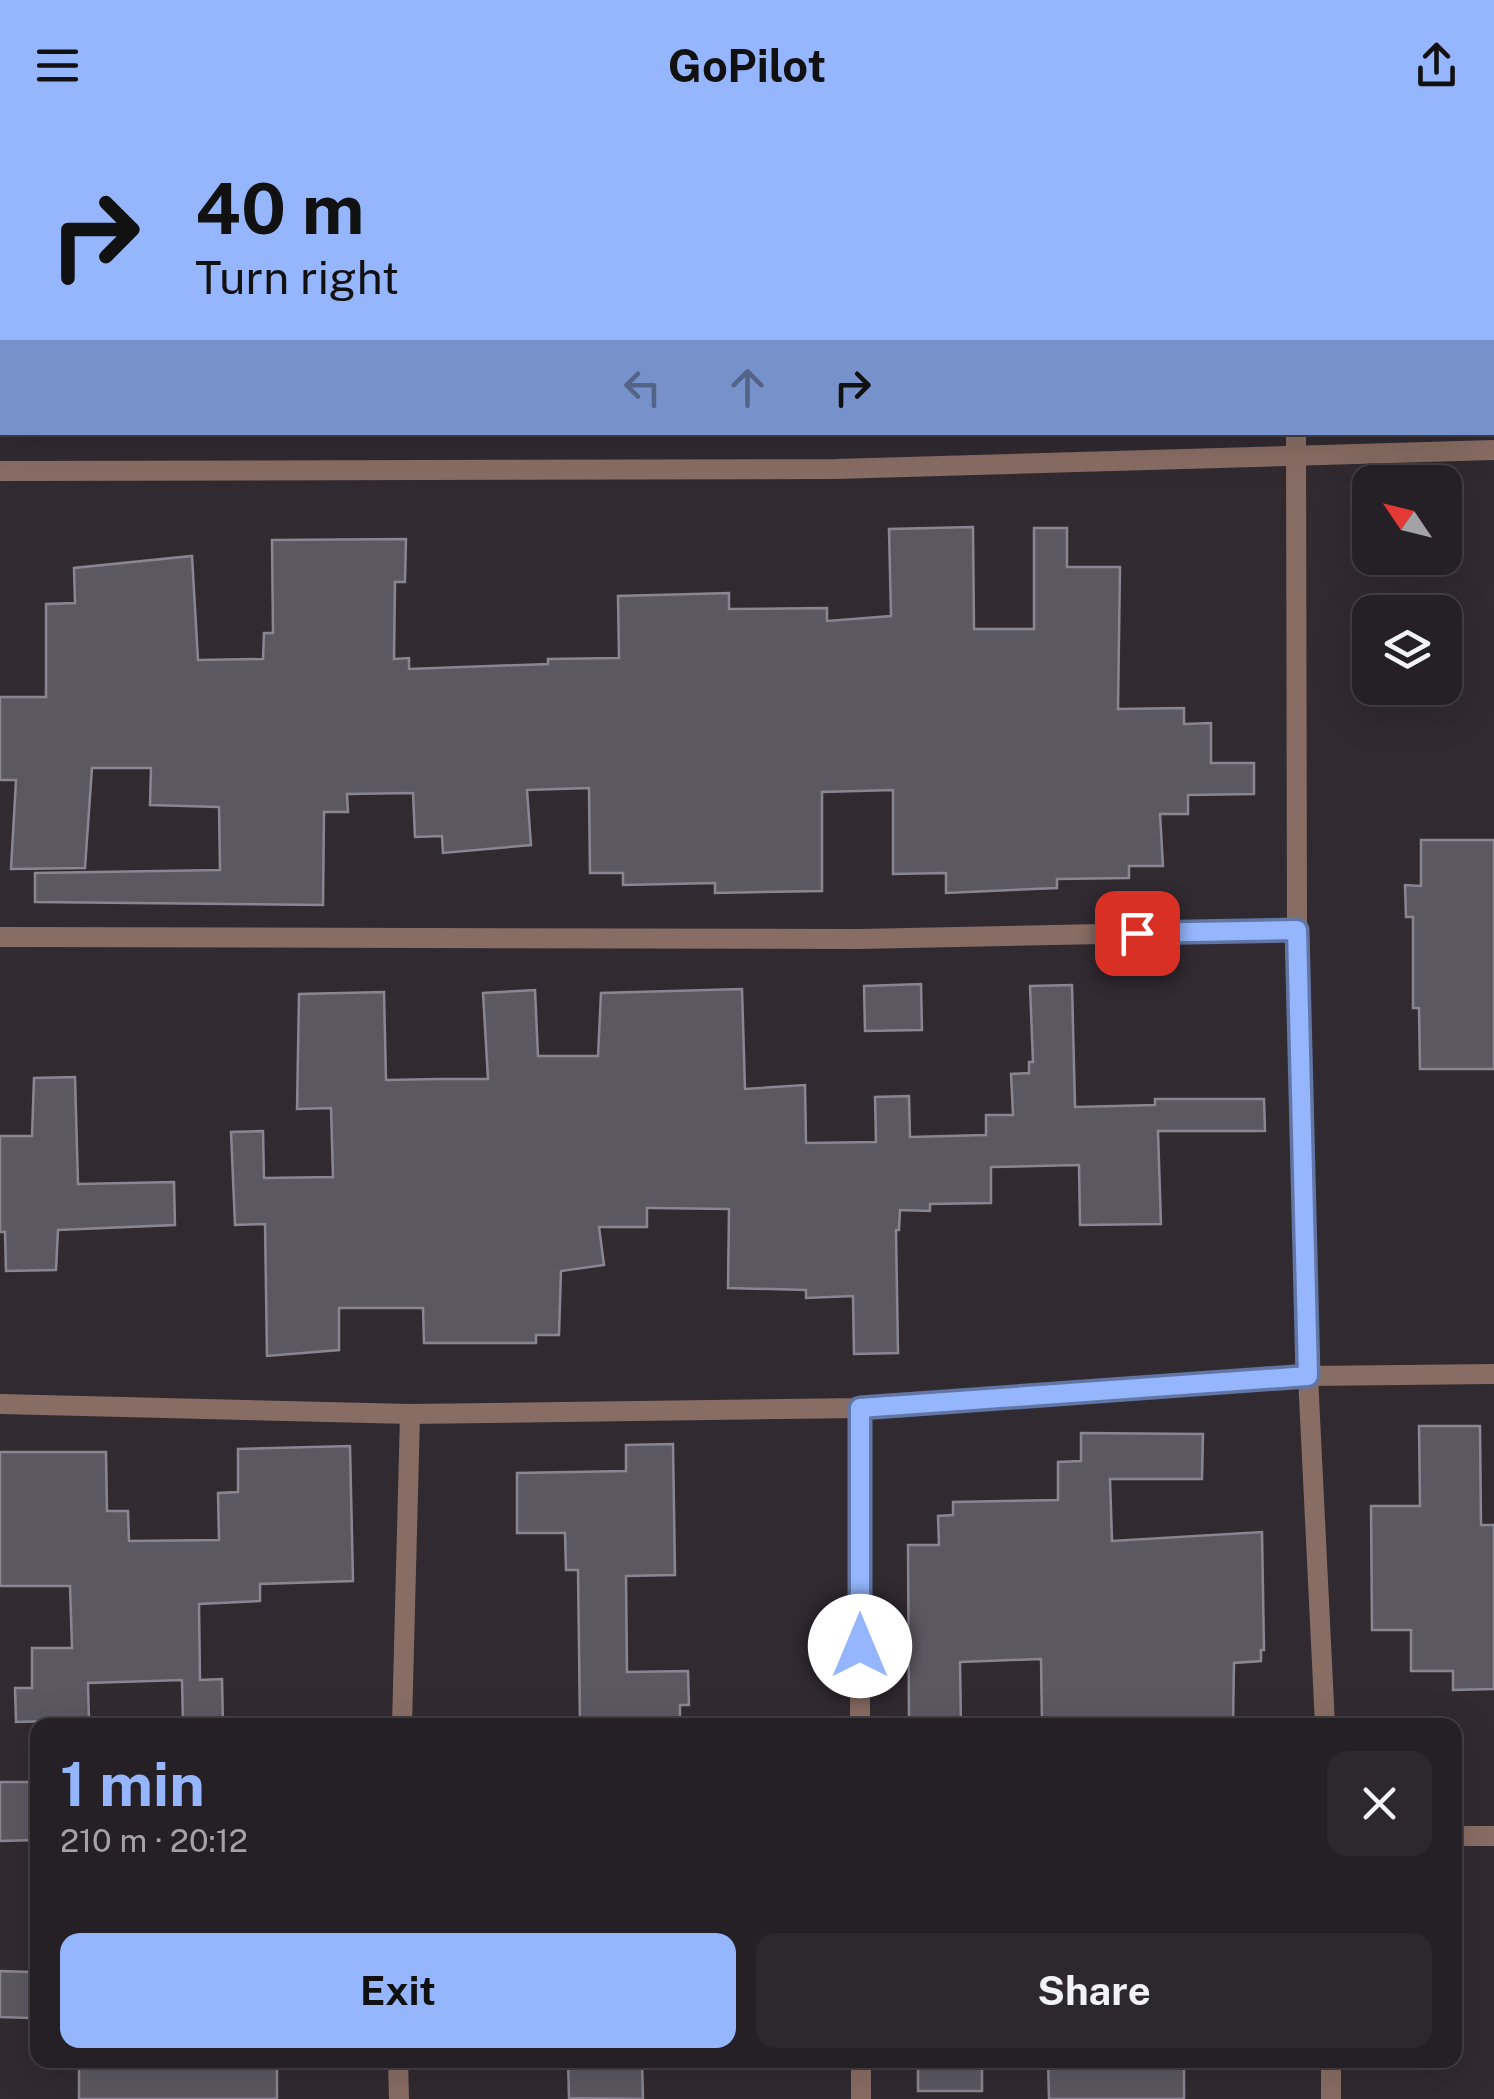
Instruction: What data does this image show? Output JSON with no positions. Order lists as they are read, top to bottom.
{
  "north": "top left",
  "page": {
    "header": "GoPilot",
    "turn": ["40 m", "Turn right"],
    "heading": ["1 min", "210 m · 20:12"],
    "buttons": ["Exit", "Share"]
  }
}
